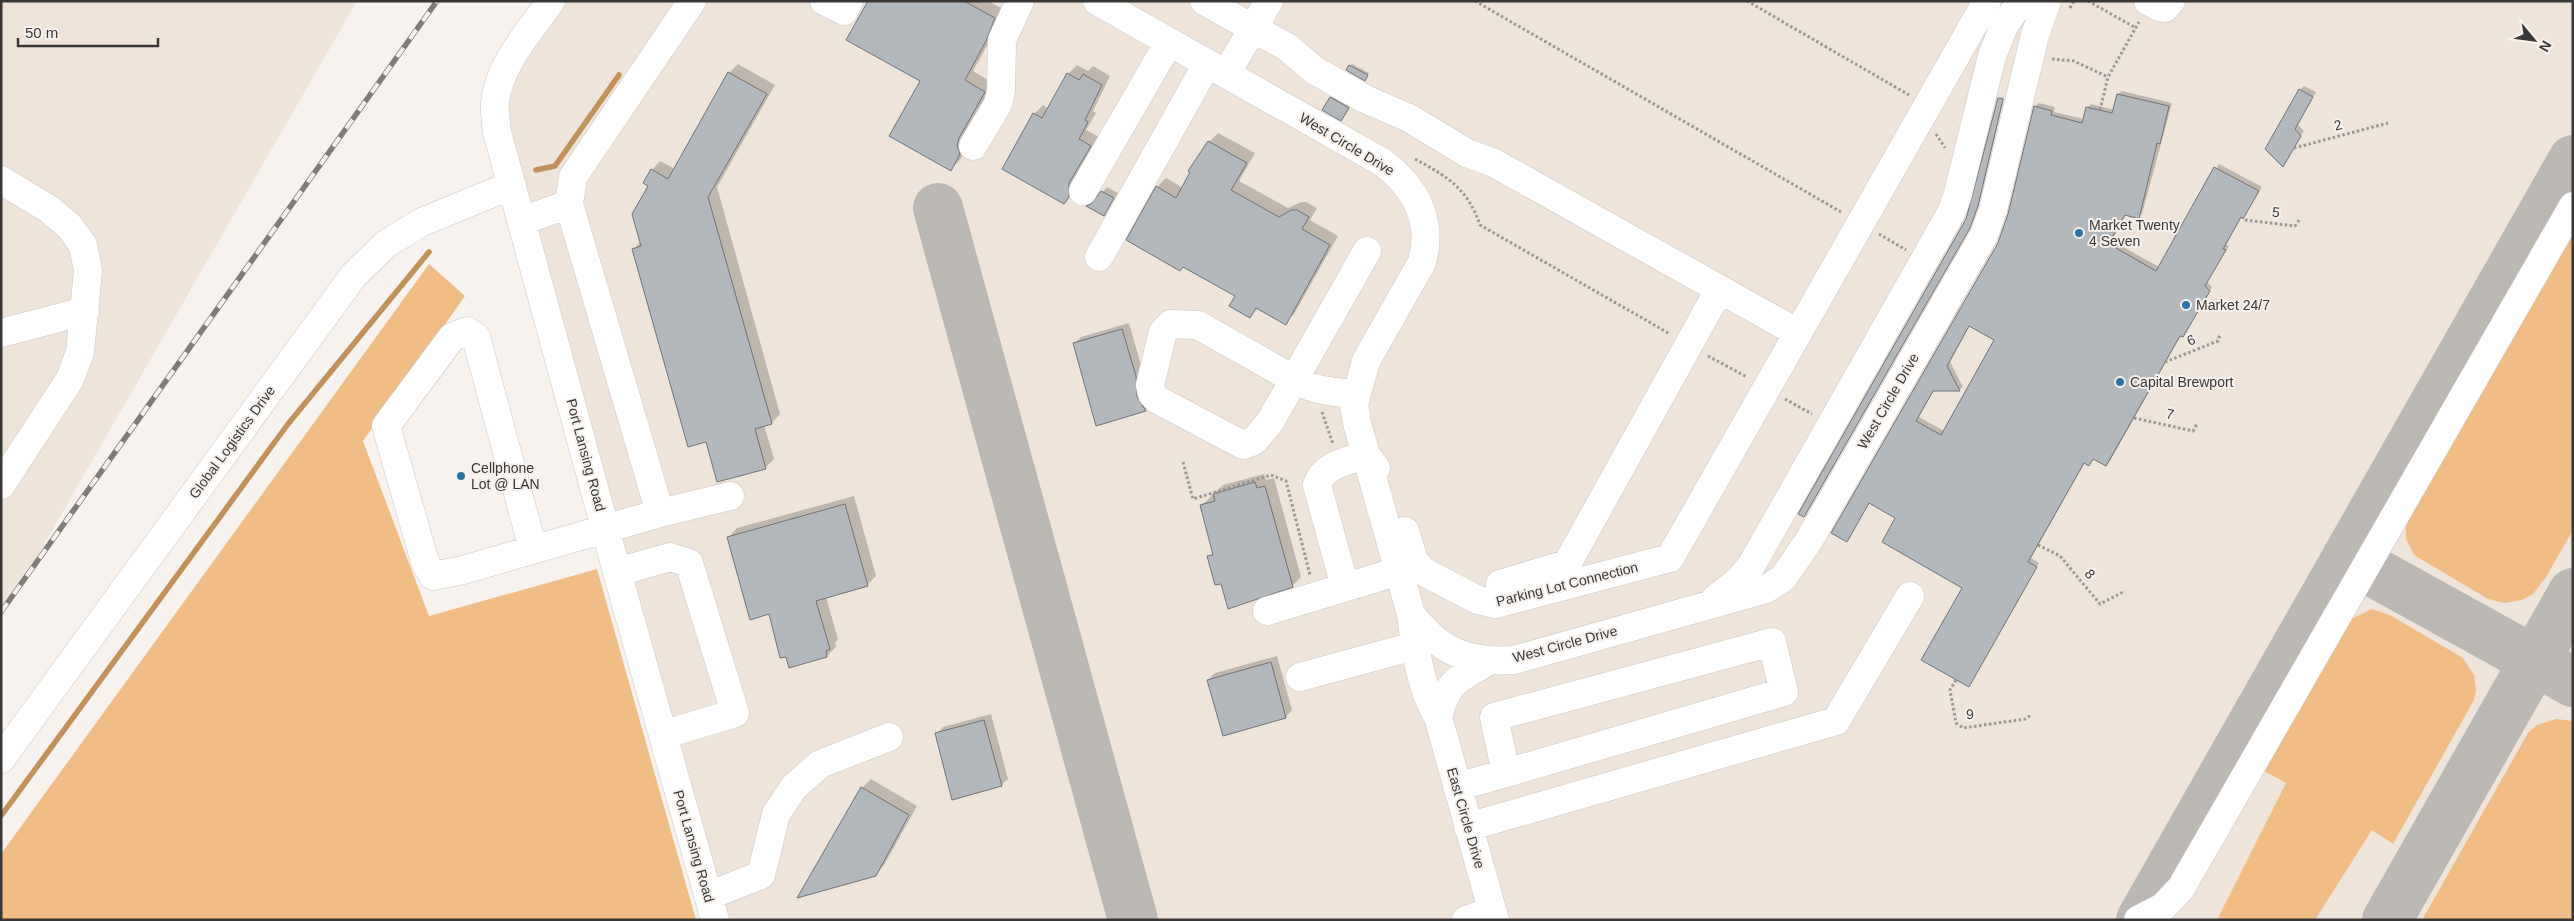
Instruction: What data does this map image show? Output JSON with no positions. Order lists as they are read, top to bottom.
{
  "streets": {
    "street": [
      "West Circle Drive",
      "Global Logistics Drive",
      "Port Lansing Road",
      "Parking Lot Connection",
      "East Circle Drive"
    ],
    "path": [
      "2",
      "5",
      "6",
      "7",
      "8",
      "9"
    ]
  },
  "crossings": [
    ["West Circle Drive", "Parking Lot Connection"],
    ["West Circle Drive", "East Circle Drive"],
    ["Global Logistics Drive", "Port Lansing Road"]
  ],
  "places": [
    "Market Twenty 4 Seven",
    "Market 24/7",
    "Capital Brewport",
    "Cellphone Lot @ LAN"
  ],
  "scale_bar": "50 m",
  "north": "bottom right"
}
